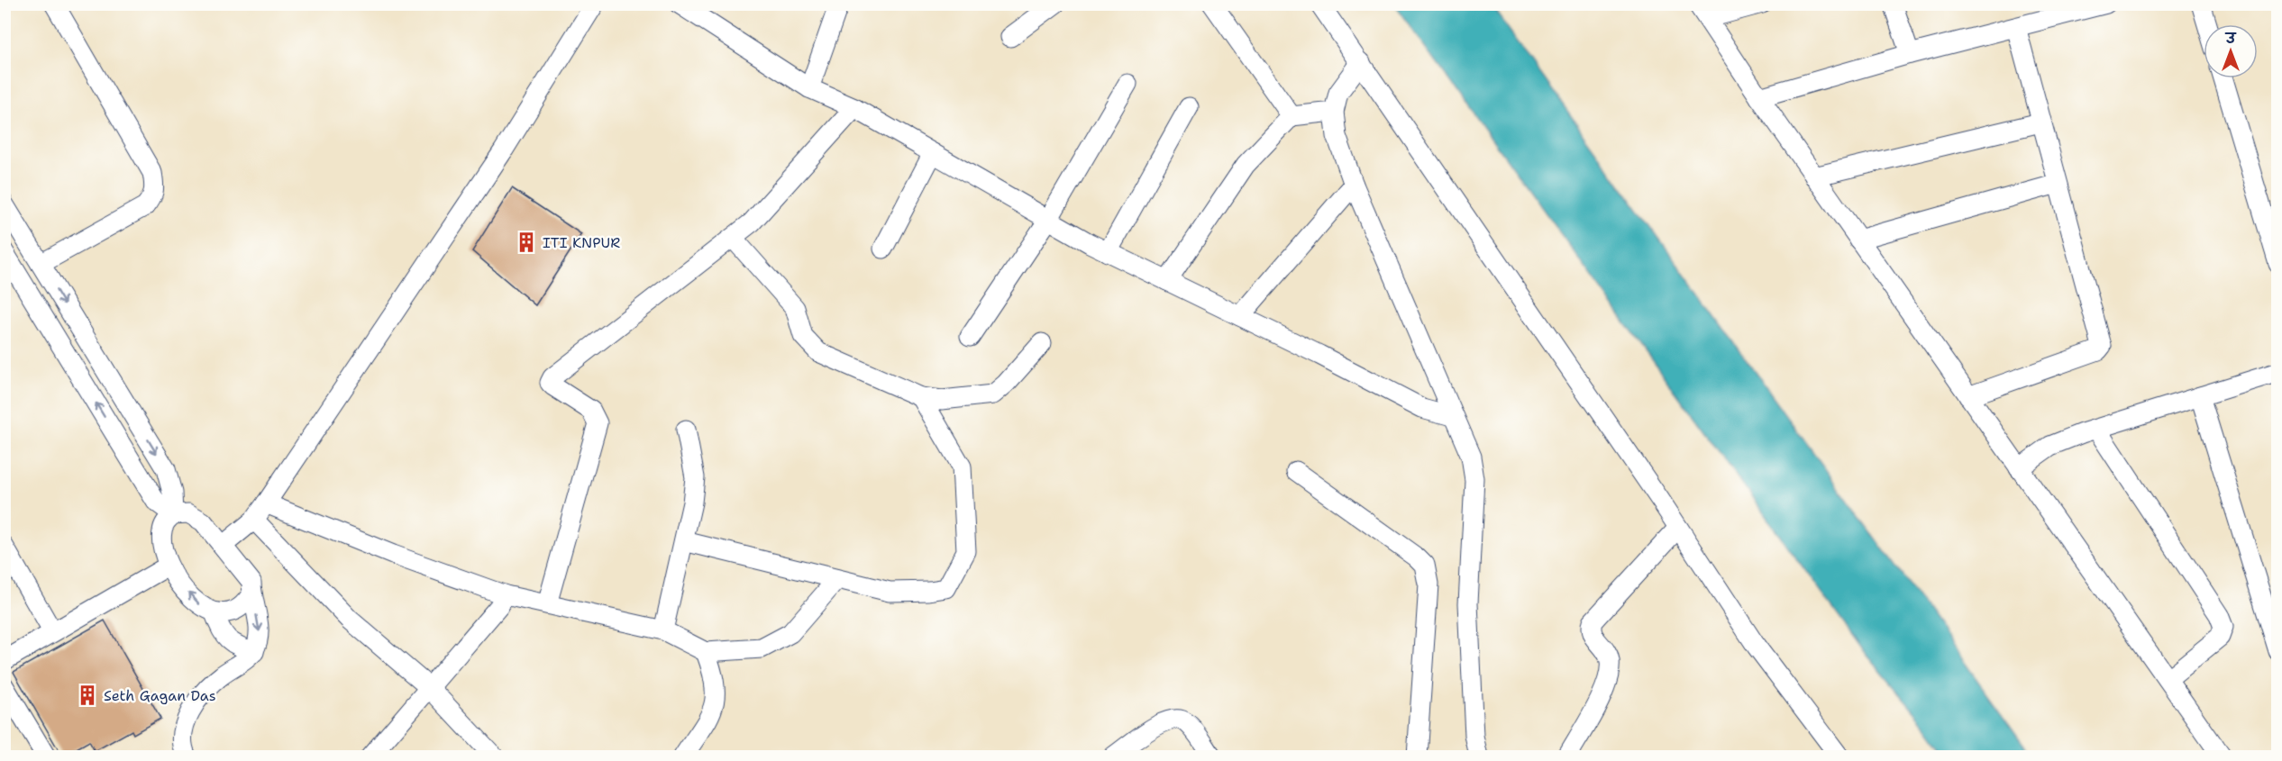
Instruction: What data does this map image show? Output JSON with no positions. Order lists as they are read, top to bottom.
{
  "places": {
    "building": ["ITI KNPUR", "Seth Gagan Das"]
  },
  "north": "top"
}
